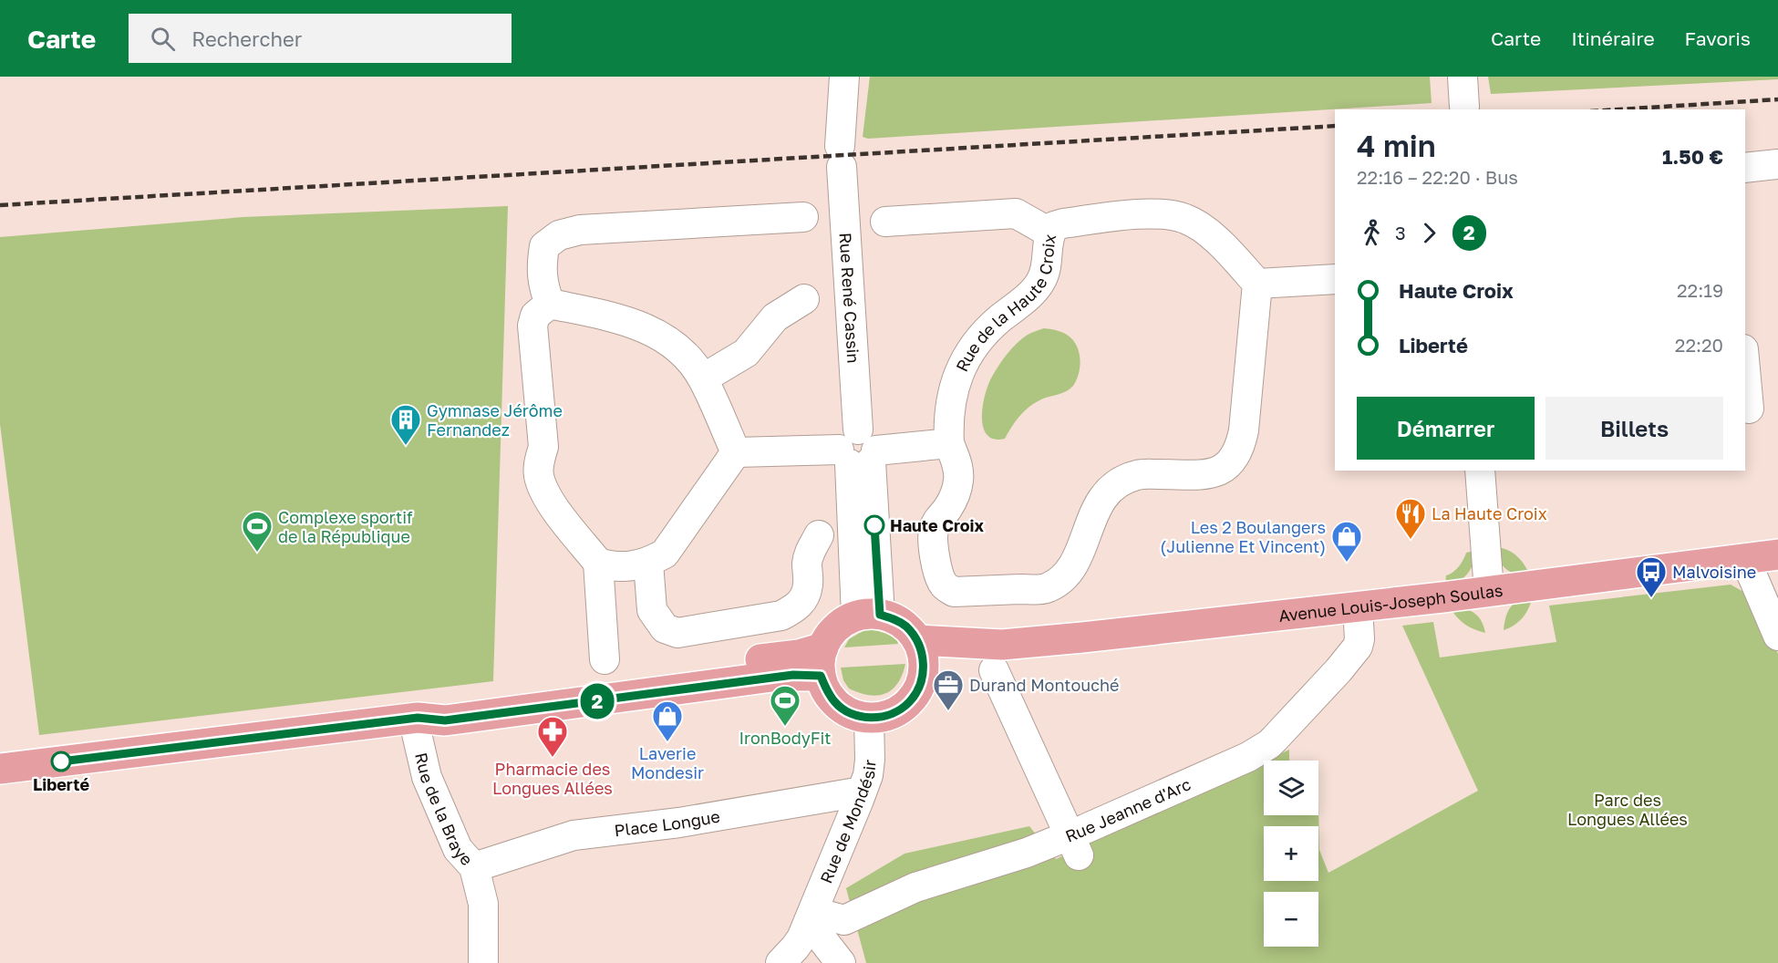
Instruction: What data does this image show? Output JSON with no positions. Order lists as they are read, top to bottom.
{
  "streets": {
    "main road": ["Avenue Louis-Joseph Soulas"],
    "street": [
      "Rue René Cassin",
      "Rue de la Haute Croix",
      "Rue de la Braye",
      "Rue Jeanne d'Arc",
      "Rue de Mondésir",
      "Place Longue"
    ]
  },
  "crossings": [
    ["Rue René Cassin", "Avenue Louis-Joseph Soulas"],
    ["Rue René Cassin", "Rue de Mondésir"],
    ["Avenue Louis-Joseph Soulas", "Rue Jeanne d'Arc"],
    ["Avenue Louis-Joseph Soulas", "Rue de Mondésir"],
    ["Rue de la Braye", "Place Longue"],
    ["Rue Jeanne d'Arc", "Rue de Mondésir"],
    ["Rue de Mondésir", "Place Longue"]
  ],
  "parks": ["Parc des Longues Allées"],
  "places": {
    "building": ["Gymnase Jérôme Fernandez"],
    "other": ["Haute Croix", "Liberté"],
    "restaurant": ["La Haute Croix"],
    "sports": ["Complexe sportif de la République", "IronBodyFit"],
    "shop": ["Les 2 Boulangers (Julienne Et Vincent)", "Laverie Mondesir"],
    "bus stop": ["Malvoisine"],
    "office": ["Durand Montouché"],
    "pharmacy": ["Pharmacie des Longues Allées"]
  },
  "lines": ["bus line 2"],
  "page": {
    "header": "Carte",
    "search": "Rechercher",
    "nav": ["Carte", "Itinéraire", "Favoris"],
    "on_map": "2",
    "heading": ["4 min", "22:16 – 22:20 · Bus", "1.50 €"],
    "legs": ["3", "2"],
    "list": [
      {
        "name": "Haute Croix",
        "value": "22:19"
      },
      {
        "name": "Liberté",
        "value": "22:20"
      }
    ],
    "buttons": ["Démarrer", "Billets"],
    "map_buttons": ["+", "−"]
  }
}
